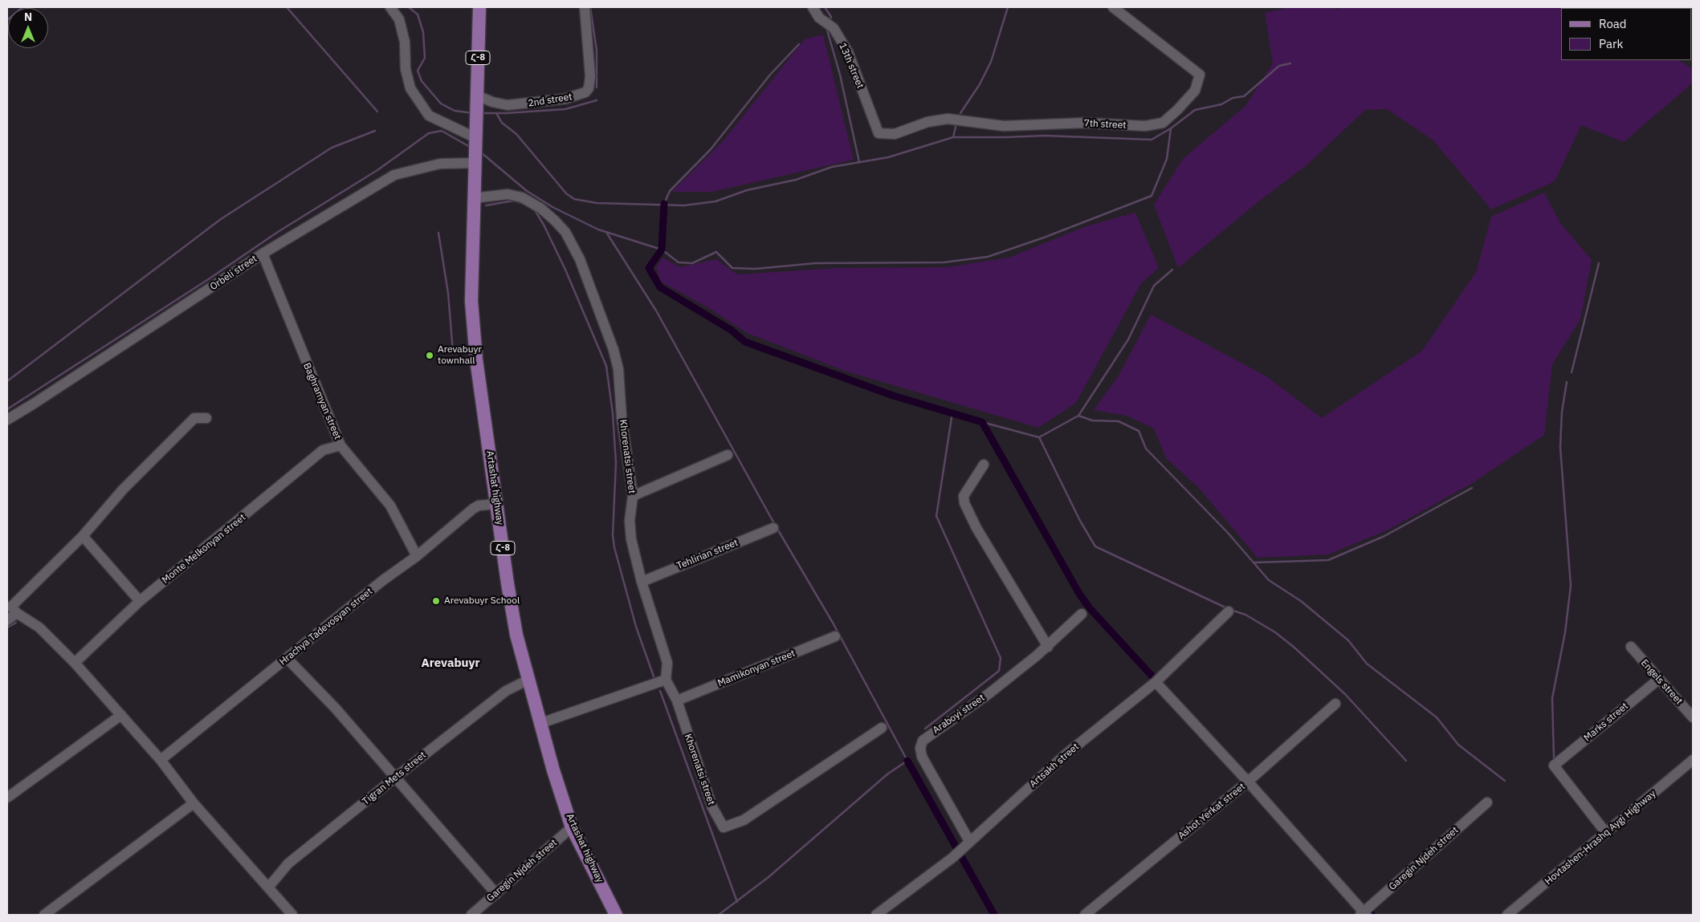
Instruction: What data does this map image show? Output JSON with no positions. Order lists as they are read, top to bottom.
{
  "streets": {
    "main road": ["Հ-8", "Artashat highway"],
    "street": [
      "13th street",
      "2nd street",
      "7th street",
      "Orbeli street",
      "Baghramyan street",
      "Khorenatsi street",
      "Monte Melkonyan street",
      "Tehlirian street",
      "Hrachya Tadevosyan street",
      "Mamikonyan street",
      "Engels street",
      "Araboyi street",
      "Marks street",
      "Artsakh street",
      "Tigran Mets street",
      "Ashot Yerkat street",
      "Hovtashen-Hrashq Aygi Highway",
      "Garegin Njdeh street"
    ]
  },
  "crossings": [
    ["Հ-8", "2nd street"],
    ["Հ-8", "Orbeli street"],
    ["Հ-8", "Artashat highway"],
    ["13th street", "7th street"],
    ["Orbeli street", "Baghramyan street"],
    ["Orbeli street", "Artashat highway"],
    ["Baghramyan street", "Monte Melkonyan street"],
    ["Baghramyan street", "Hrachya Tadevosyan street"],
    ["Khorenatsi street", "Artashat highway"],
    ["Khorenatsi street", "Tehlirian street"],
    ["Khorenatsi street", "Mamikonyan street"],
    ["Artashat highway", "Hrachya Tadevosyan street"],
    ["Artashat highway", "Tigran Mets street"],
    ["Artashat highway", "Garegin Njdeh street"],
    ["Engels street", "Marks street"],
    ["Araboyi street", "Artsakh street"],
    ["Marks street", "Hovtashen-Hrashq Aygi Highway"]
  ],
  "districts": ["Arevabuyr"],
  "places": ["Arevabuyr townhall", "Arevabuyr School"],
  "legend": ["Road", "Park"],
  "north": "top"
}
